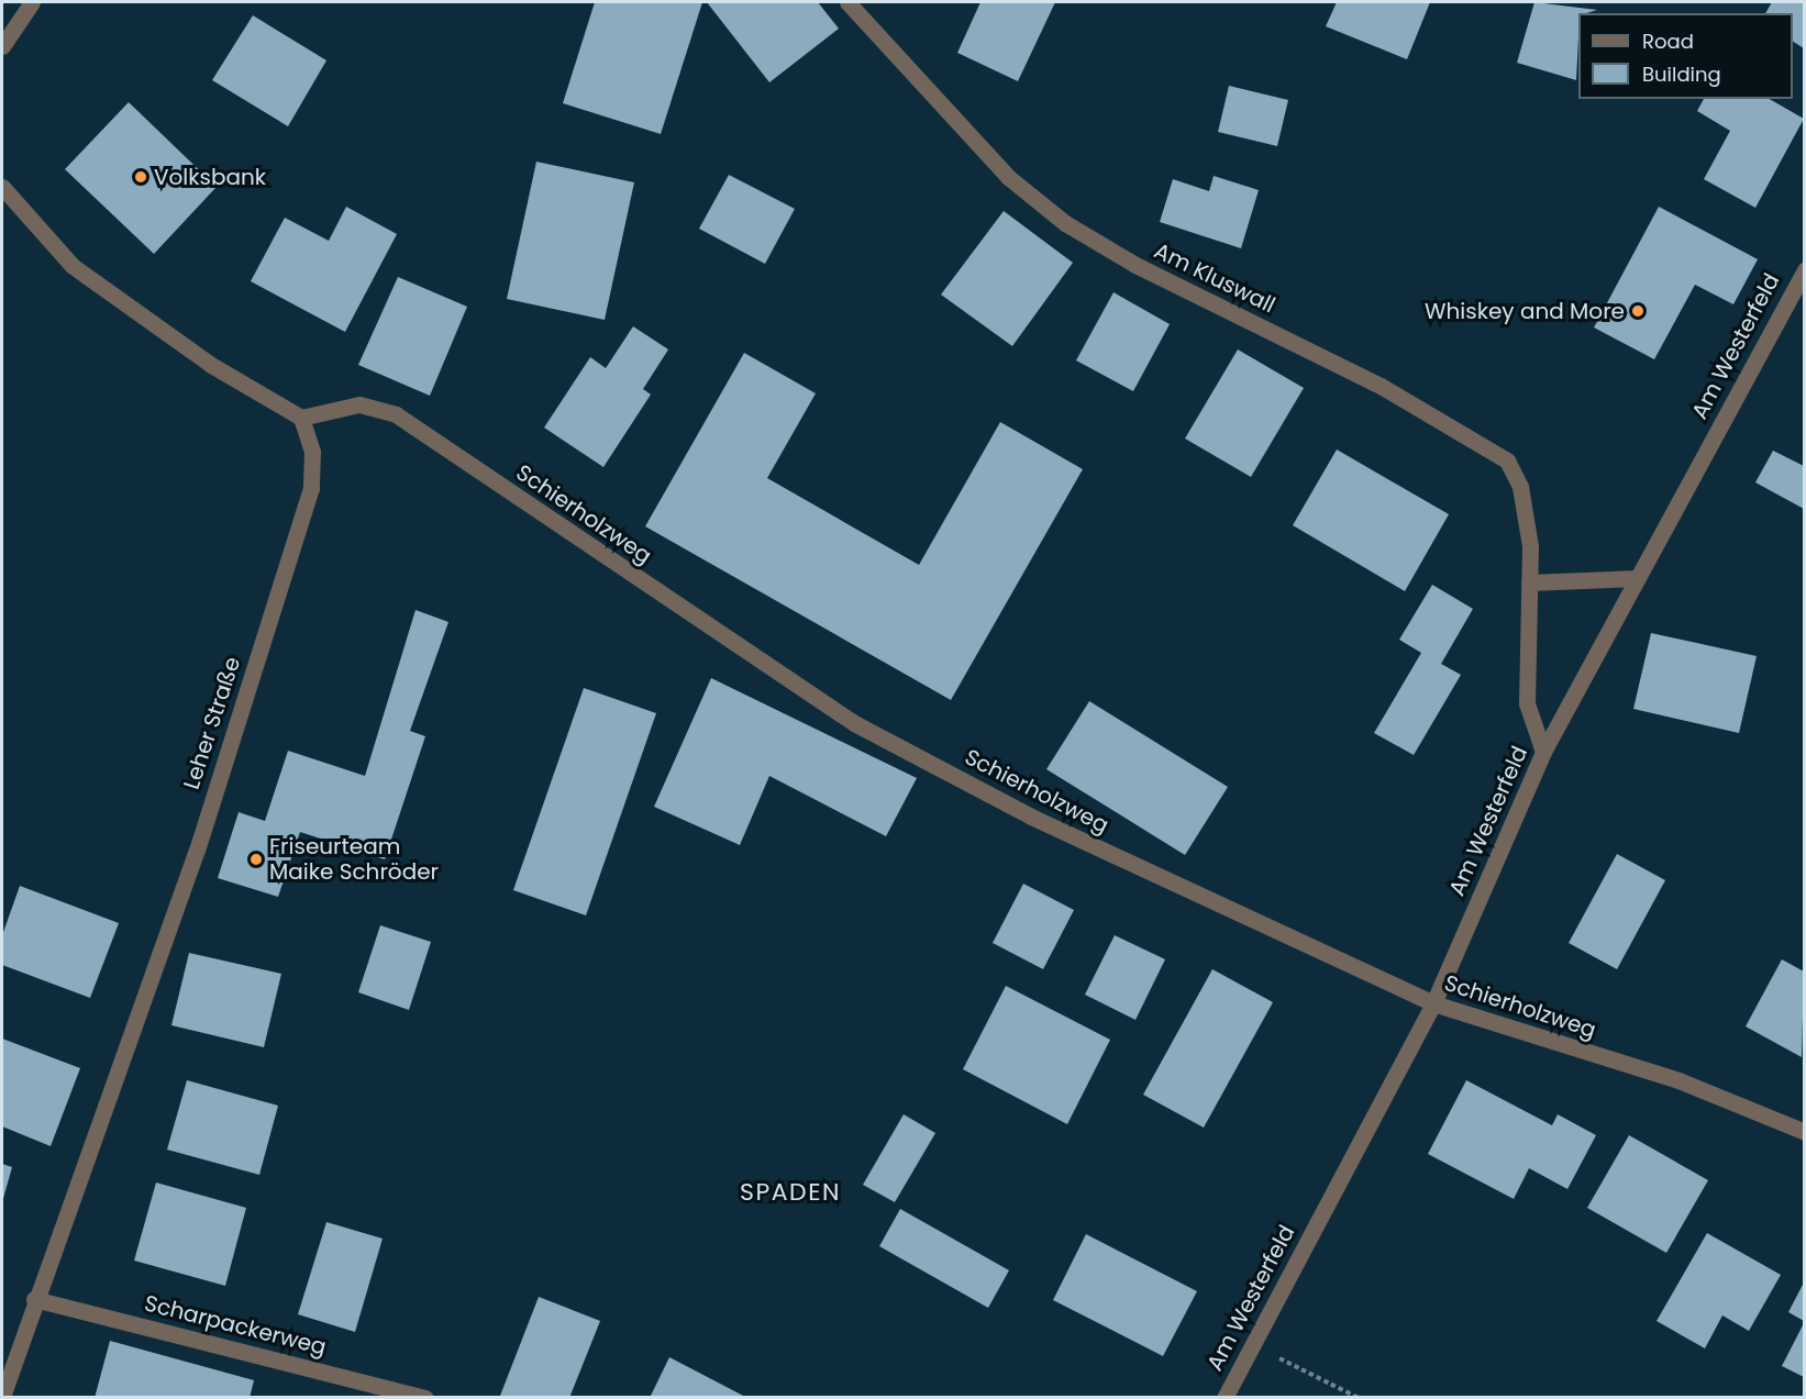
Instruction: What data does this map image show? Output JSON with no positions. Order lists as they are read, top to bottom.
{
  "streets": {
    "street": [
      "Am Kluswall",
      "Am Westerfeld",
      "Schierholzweg",
      "Leher Straße",
      "Scharpackerweg"
    ]
  },
  "crossings": [
    ["Am Kluswall", "Am Westerfeld"],
    ["Am Westerfeld", "Schierholzweg"],
    ["Schierholzweg", "Leher Straße"],
    ["Leher Straße", "Scharpackerweg"]
  ],
  "districts": ["SPADEN"],
  "places": ["Volksbank", "Whiskey and More", "Friseurteam Maike Schröder"],
  "legend": ["Road", "Building"]
}
